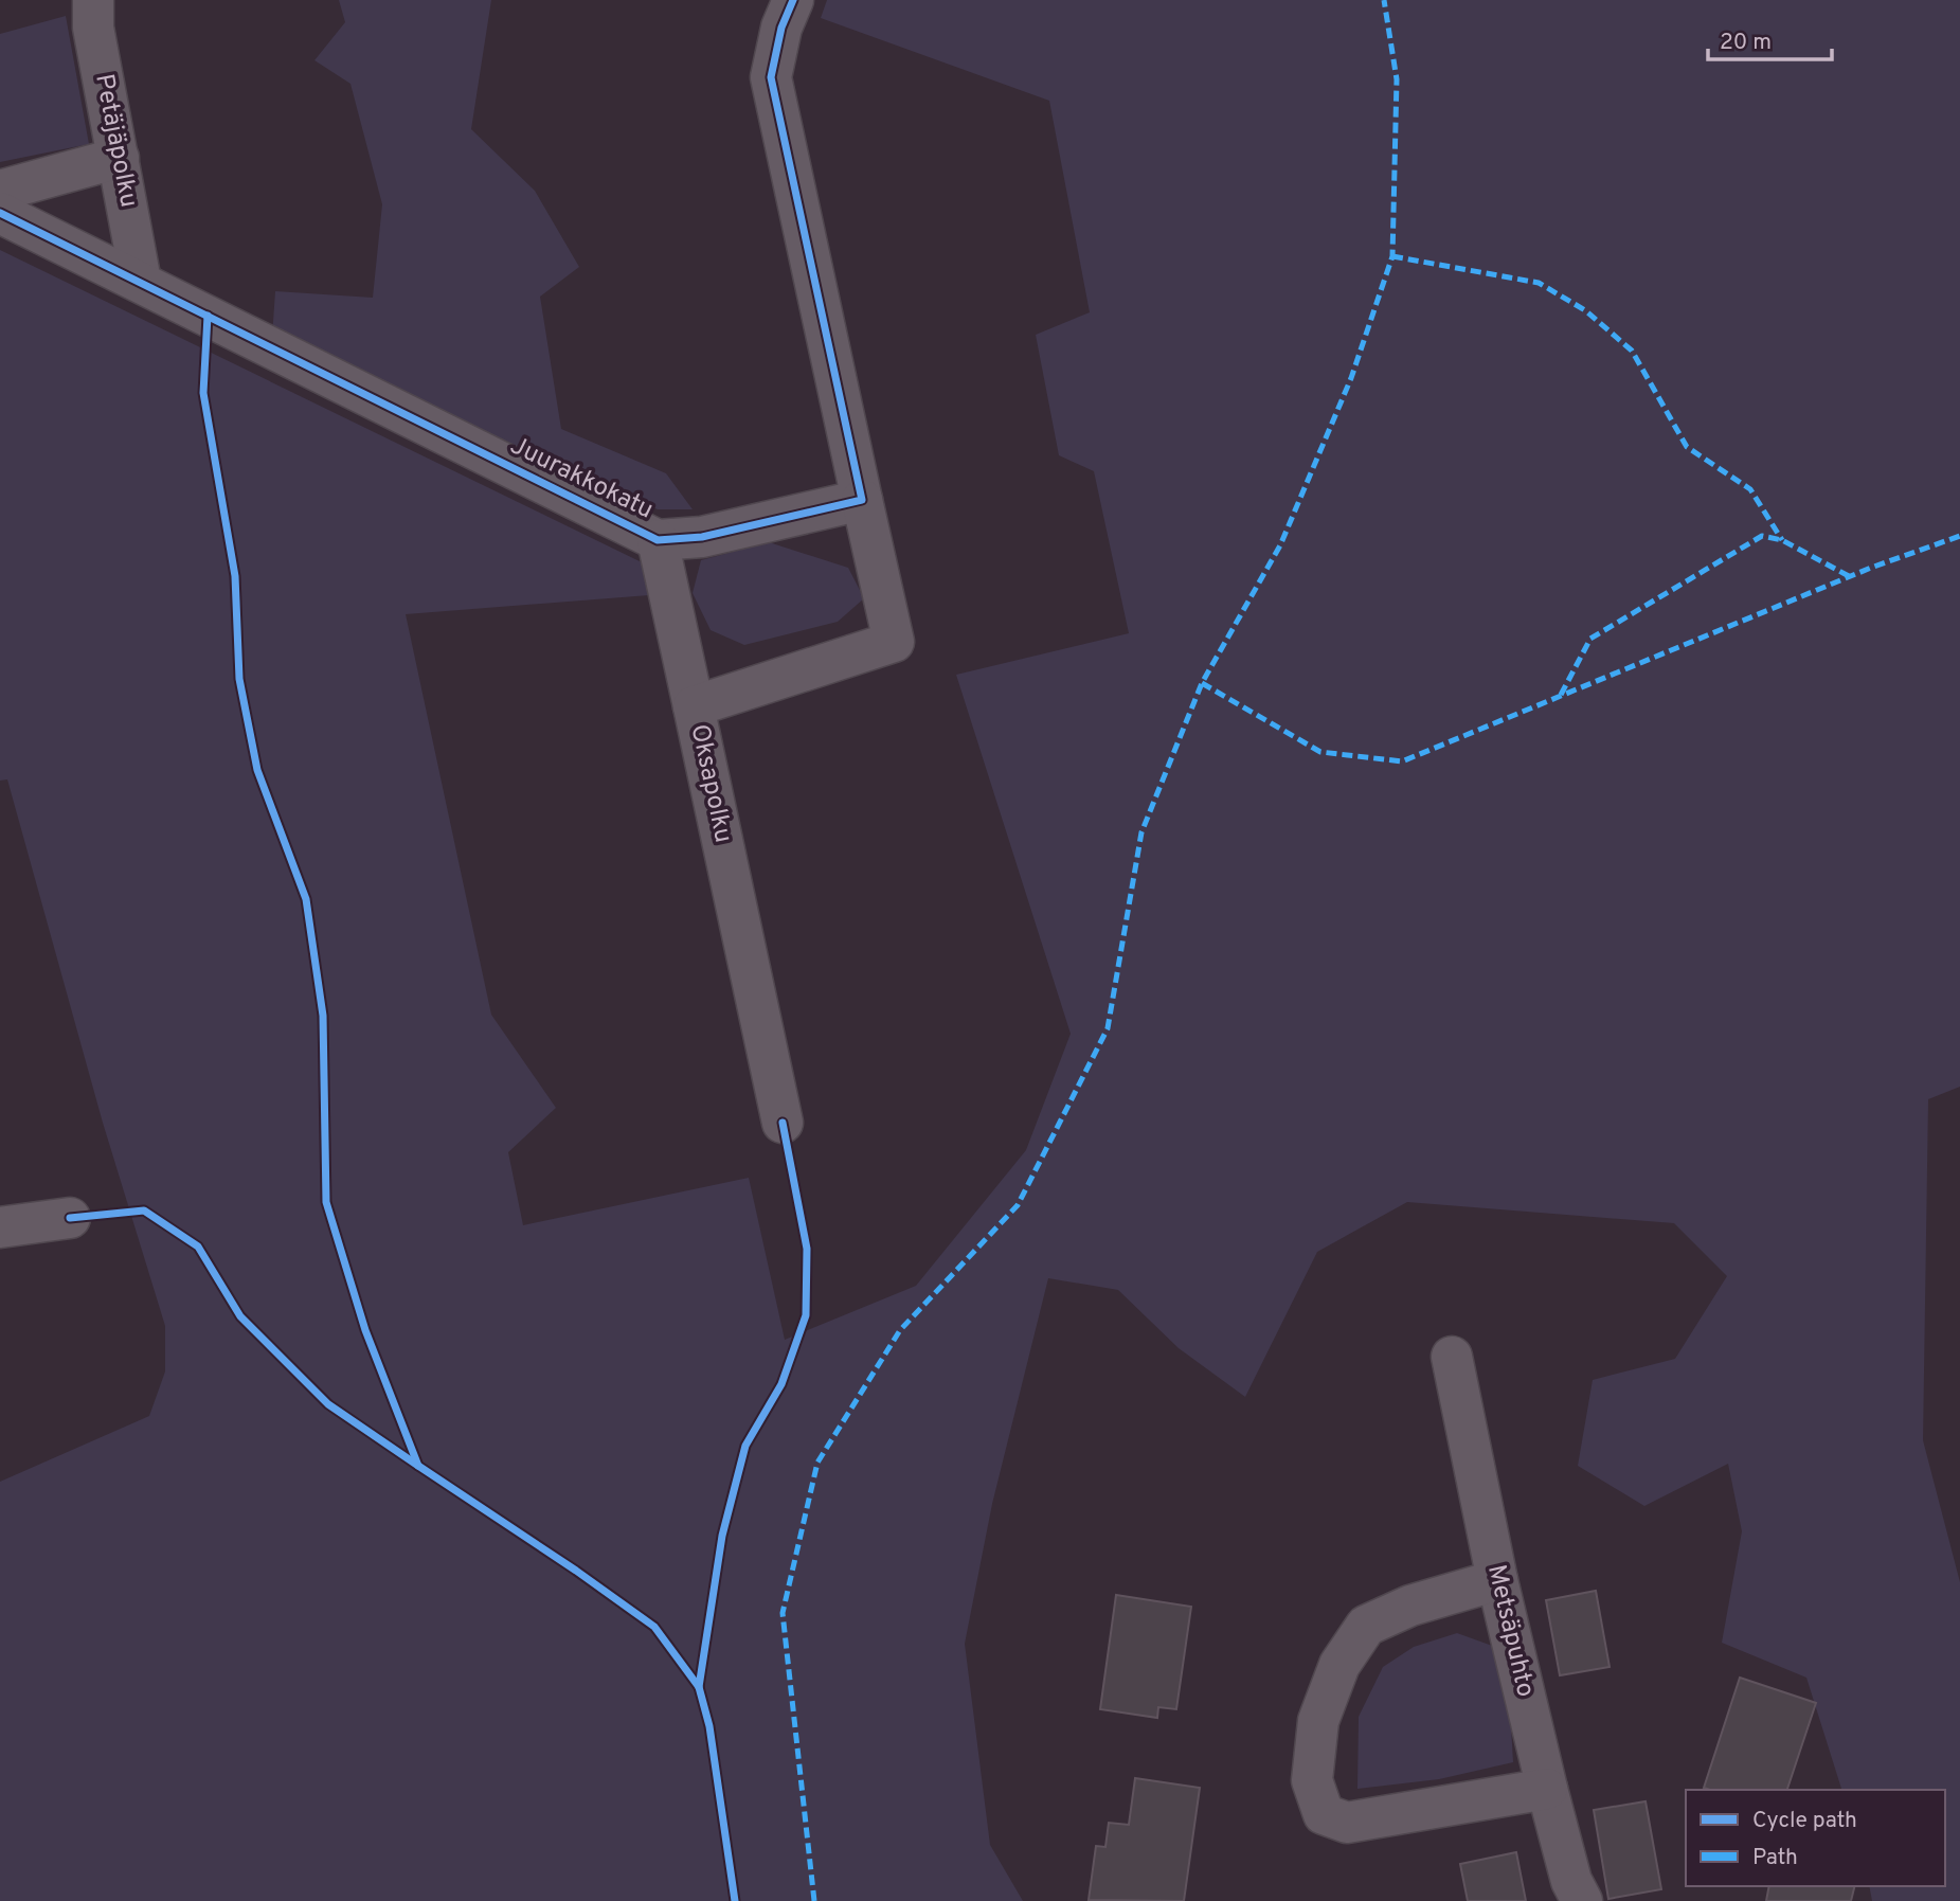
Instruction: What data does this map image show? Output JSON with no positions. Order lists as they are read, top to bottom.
{
  "streets": {
    "street": [
      "Petäjäpolku",
      "Juurakkokatu",
      "Oksapolku",
      "Metsäpuhto"
    ]
  },
  "crossings": [
    ["Petäjäpolku", "Juurakkokatu"],
    ["Juurakkokatu", "Oksapolku"]
  ],
  "legend": ["Cycle path", "Path"],
  "scale_bar": "20 m"
}
